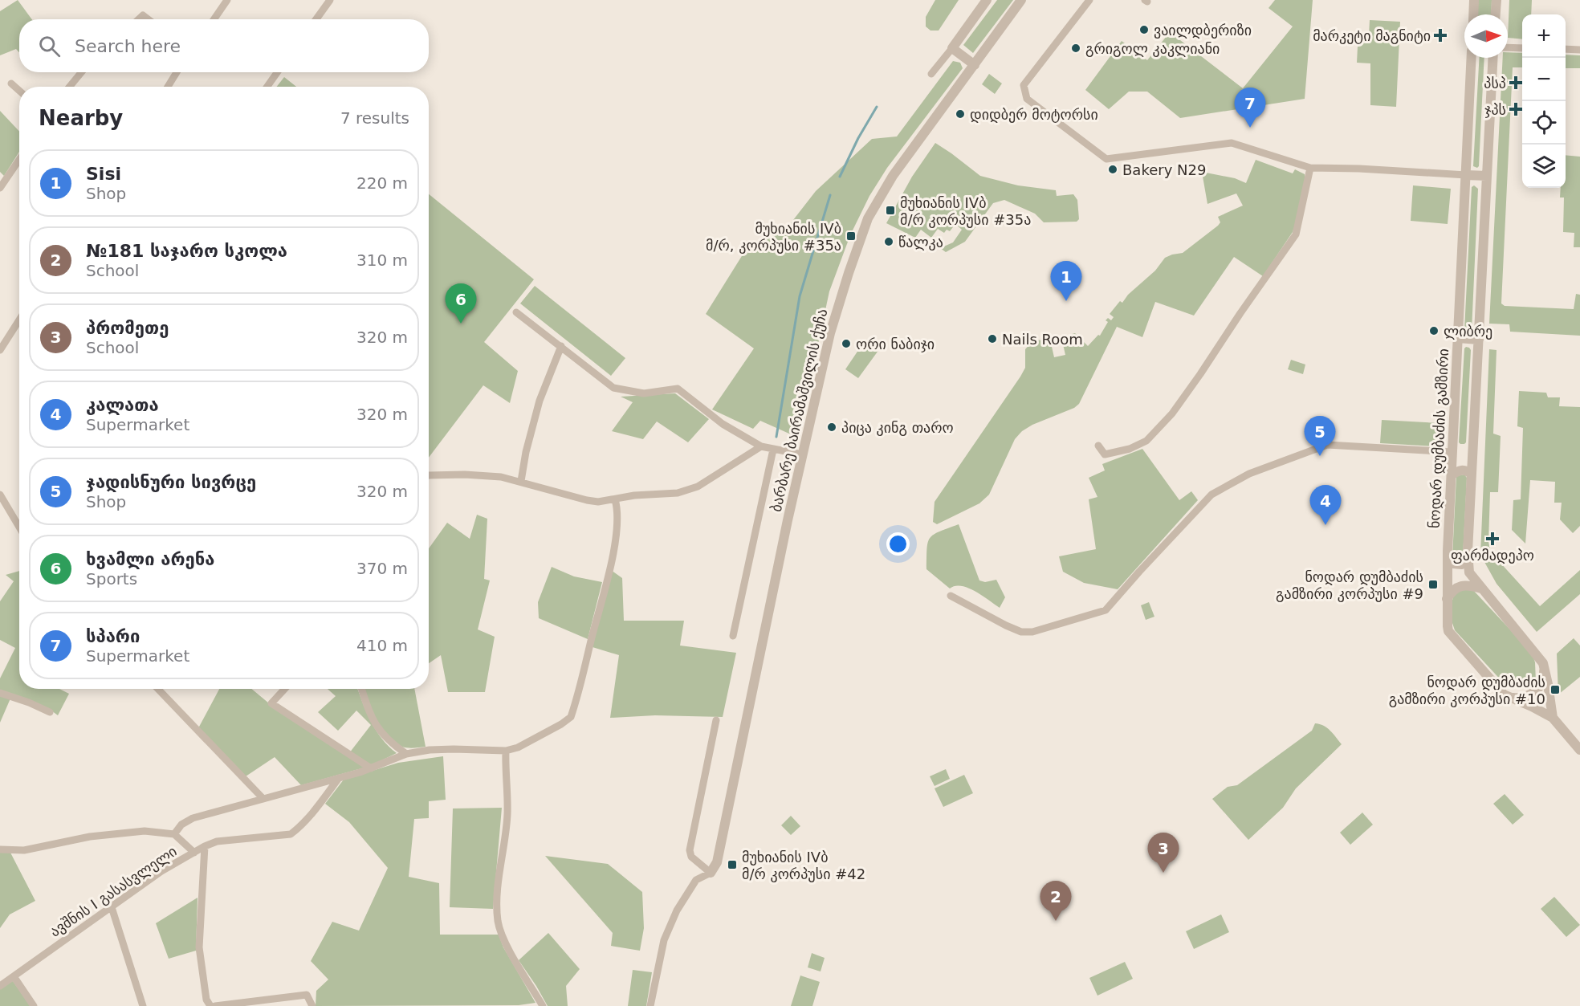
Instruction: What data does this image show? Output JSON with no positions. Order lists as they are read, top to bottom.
{
  "streets": {
    "street": ["ბარბარე ბაირამაშვილის ქუჩა", "ნოდარ დუმბაძის გამზირი", "ავშნის I გასასვლელი"]
  },
  "places": {
    "other": [
      "ვაილდბერიზი",
      "გრიგოლ კაკლიანი",
      "დიდბერ მოტორსი",
      "Bakery N29",
      "წალკა",
      "ლიბრე",
      "Nails Room",
      "ორი ნაბიჯი",
      "პიცა კინგ თარო"
    ],
    "health": [
      "მარკეტი მაგნიტი",
      "პსპ",
      "ჯპს",
      "ფარმადეპო"
    ],
    "transit": [
      "მუხიანის IVბ მ/რ კორპუსი #35ა",
      "მუხიანის IVბ მ/რ, კორპუსი #35ა",
      "ნოდარ დუმბაძის გამზირი კორპუსი #9",
      "ნოდარ დუმბაძის გამზირი კორპუსი #10",
      "მუხიანის IVბ მ/რ კორპუსი #42"
    ]
  },
  "north": "right",
  "page": {
    "map_buttons": ["+", "−"],
    "search": "Search here",
    "heading": ["Nearby", "7 results"],
    "pins": [
      "7",
      "1",
      "6",
      "5",
      "4",
      "3",
      "2"
    ],
    "list": [
      {
        "mark": "1",
        "name": "Sisi",
        "note": "Shop",
        "value": "220 m"
      },
      {
        "mark": "2",
        "name": "№181 საჯარო სკოლა",
        "note": "School",
        "value": "310 m"
      },
      {
        "mark": "3",
        "name": "პრომეთე",
        "note": "School",
        "value": "320 m"
      },
      {
        "mark": "4",
        "name": "კალათა",
        "note": "Supermarket",
        "value": "320 m"
      },
      {
        "mark": "5",
        "name": "ჯადისნური სივრცე",
        "note": "Shop",
        "value": "320 m"
      },
      {
        "mark": "6",
        "name": "ხვამლი არენა",
        "note": "Sports",
        "value": "370 m"
      },
      {
        "mark": "7",
        "name": "სპარი",
        "note": "Supermarket",
        "value": "410 m"
      }
    ]
  }
}
